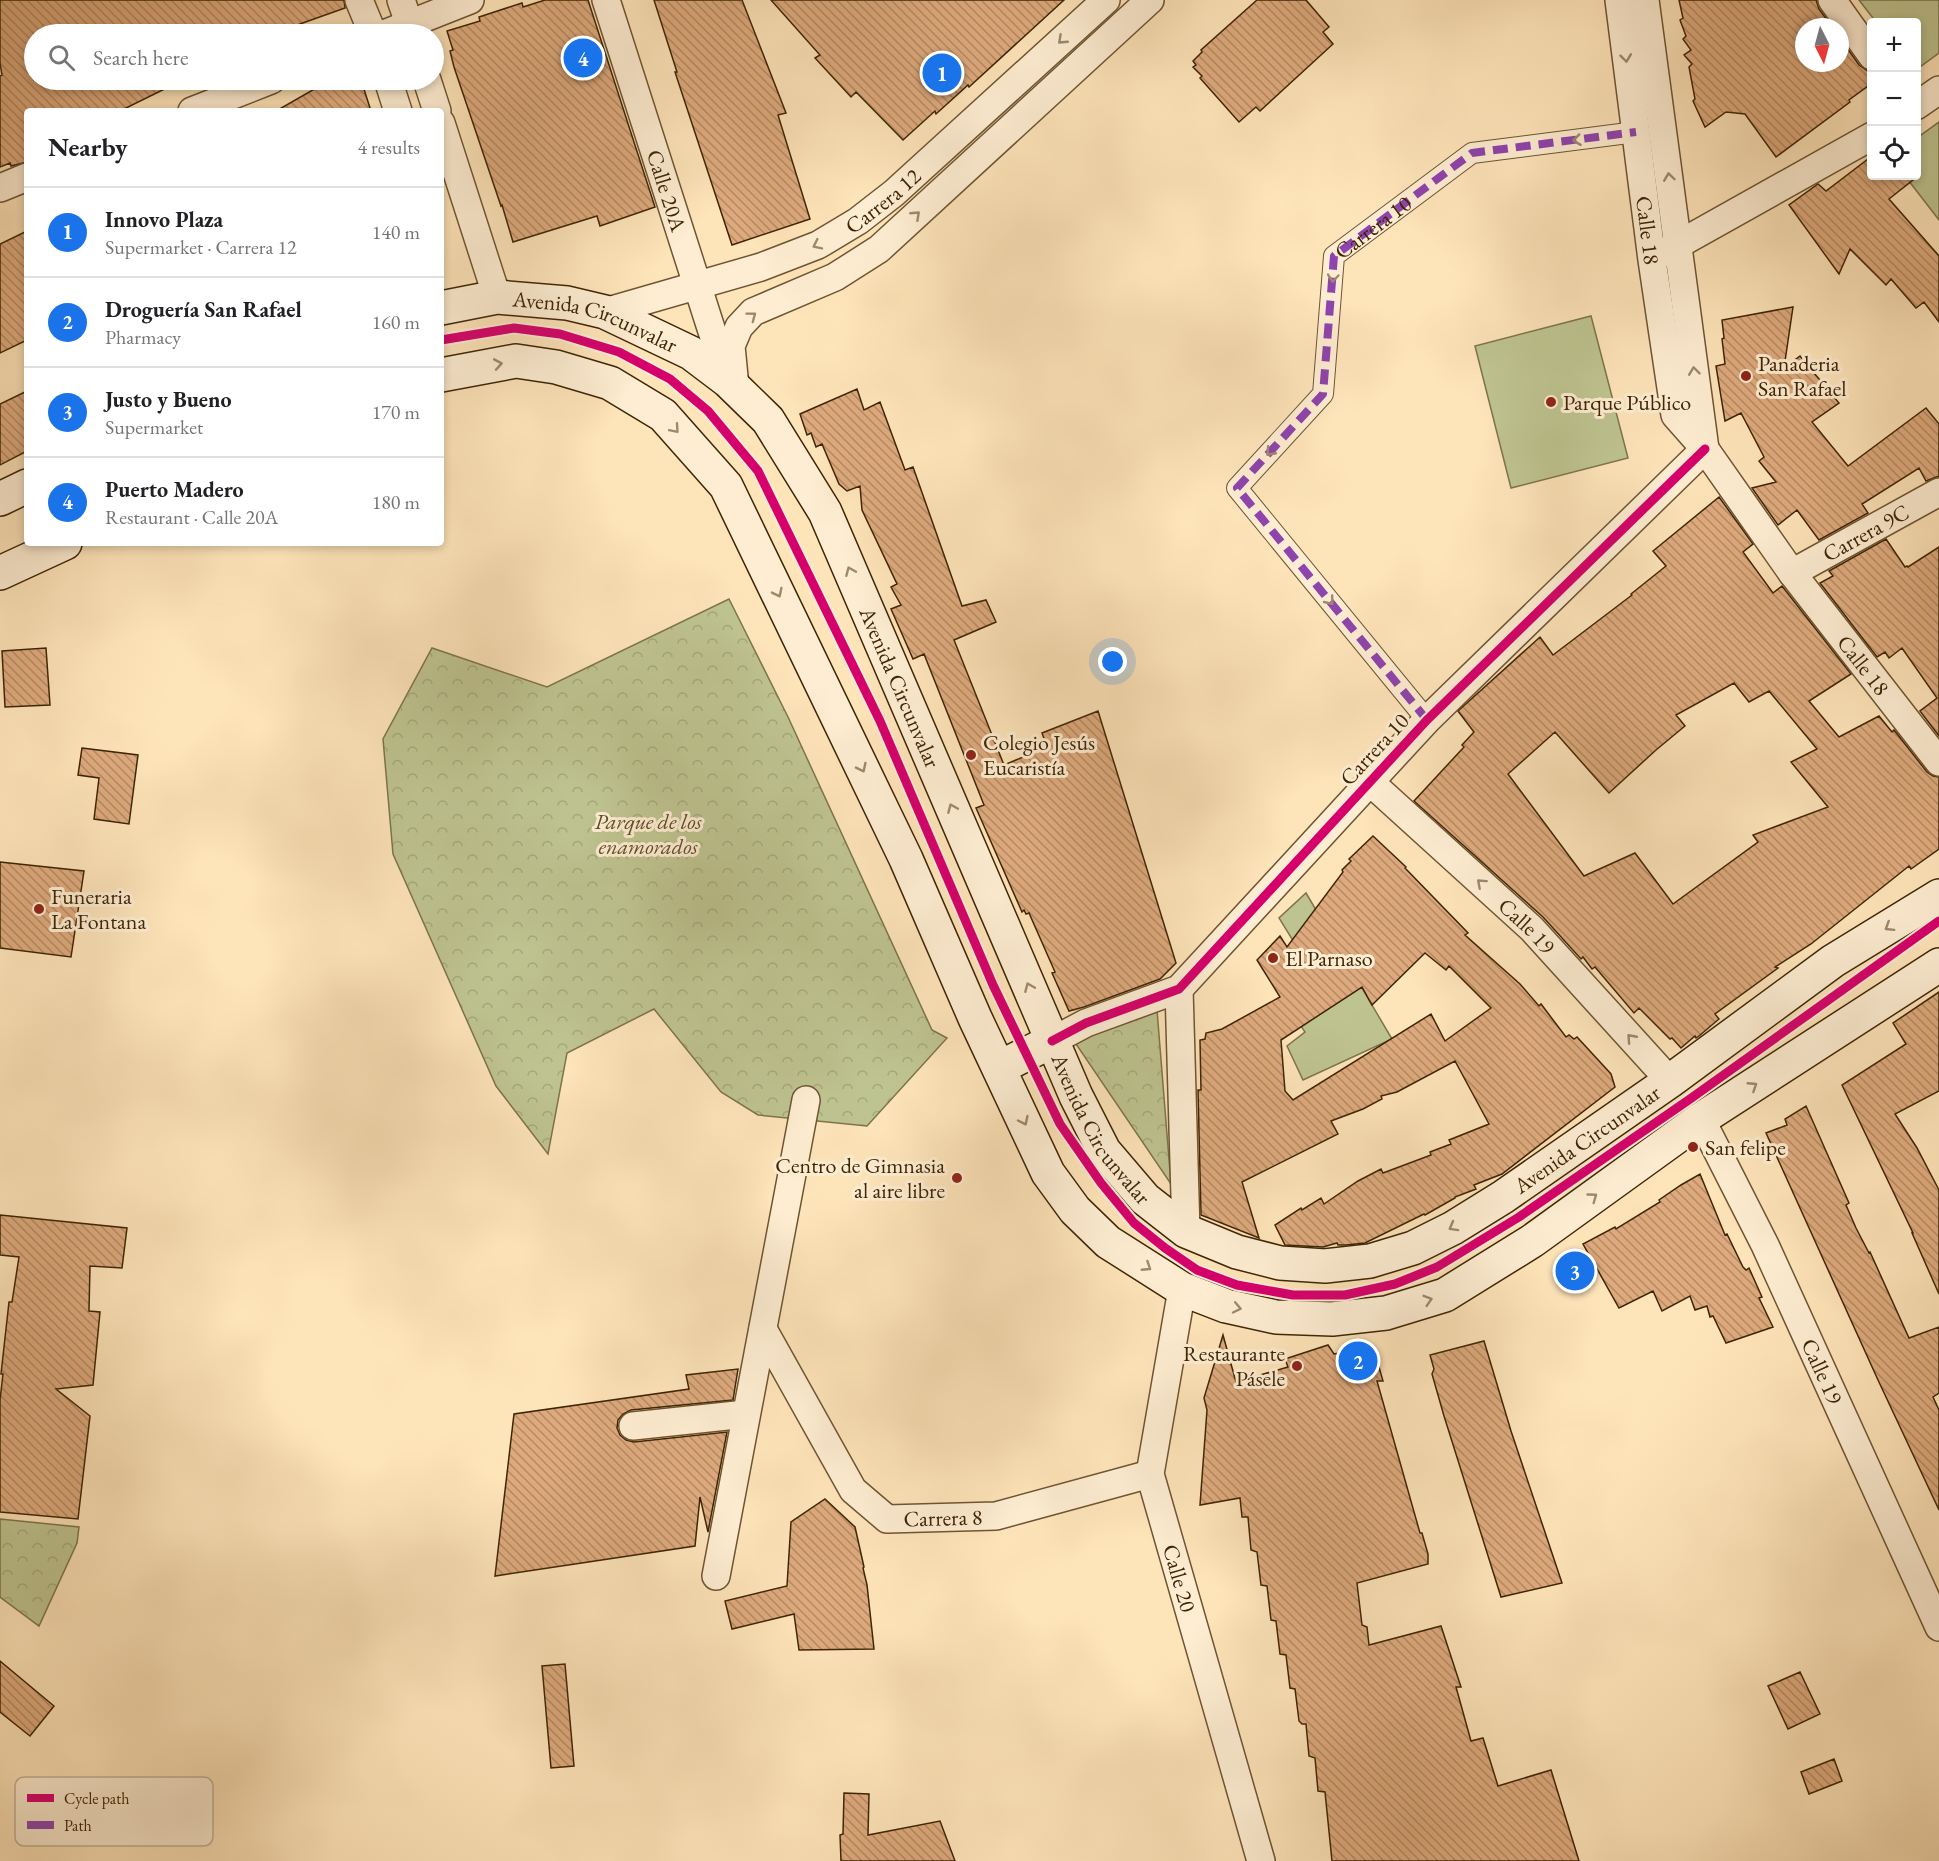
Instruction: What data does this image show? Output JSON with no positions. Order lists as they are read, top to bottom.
{
  "streets": {
    "main road": ["Avenida Circunvalar"],
    "street": [
      "Calle 20A",
      "Carrera 12",
      "Carrera 10",
      "Calle 18",
      "Carrera 9C",
      "Calle 19",
      "Carrera 8",
      "Calle 20"
    ]
  },
  "crossings": [
    ["Calle 20A", "Carrera 12"],
    ["Calle 20A", "Avenida Circunvalar"],
    ["Carrera 12", "Avenida Circunvalar"],
    ["Carrera 10", "Calle 18"],
    ["Carrera 10", "Avenida Circunvalar"],
    ["Carrera 10", "Calle 19"],
    ["Calle 18", "Carrera 9C"],
    ["Avenida Circunvalar", "Calle 19"],
    ["Carrera 8", "Calle 20"]
  ],
  "one_way": ["Calle 19"],
  "parks": ["Parque de los enamorados"],
  "places": [
    "Panaderia San Rafael",
    "Parque Público",
    "Colegio Jesús Eucaristía",
    "Funeraria La Fontana",
    "El Parnaso",
    "San felipe",
    "Centro de Gimnasia al aire libre",
    "Restaurante Pásele"
  ],
  "legend": ["Cycle path", "Path"],
  "north": "bottom",
  "page": {
    "map_buttons": ["+", "−"],
    "search": "Search here",
    "pins": [
      "4",
      "1",
      "3",
      "2"
    ],
    "heading": ["Nearby", "4 results"],
    "list": [
      {
        "mark": "1",
        "name": "Innovo Plaza",
        "note": "Supermarket · Carrera 12",
        "value": "140 m"
      },
      {
        "mark": "2",
        "name": "Droguería San Rafael",
        "note": "Pharmacy",
        "value": "160 m"
      },
      {
        "mark": "3",
        "name": "Justo y Bueno",
        "note": "Supermarket",
        "value": "170 m"
      },
      {
        "mark": "4",
        "name": "Puerto Madero",
        "note": "Restaurant · Calle 20A",
        "value": "180 m"
      }
    ]
  }
}
